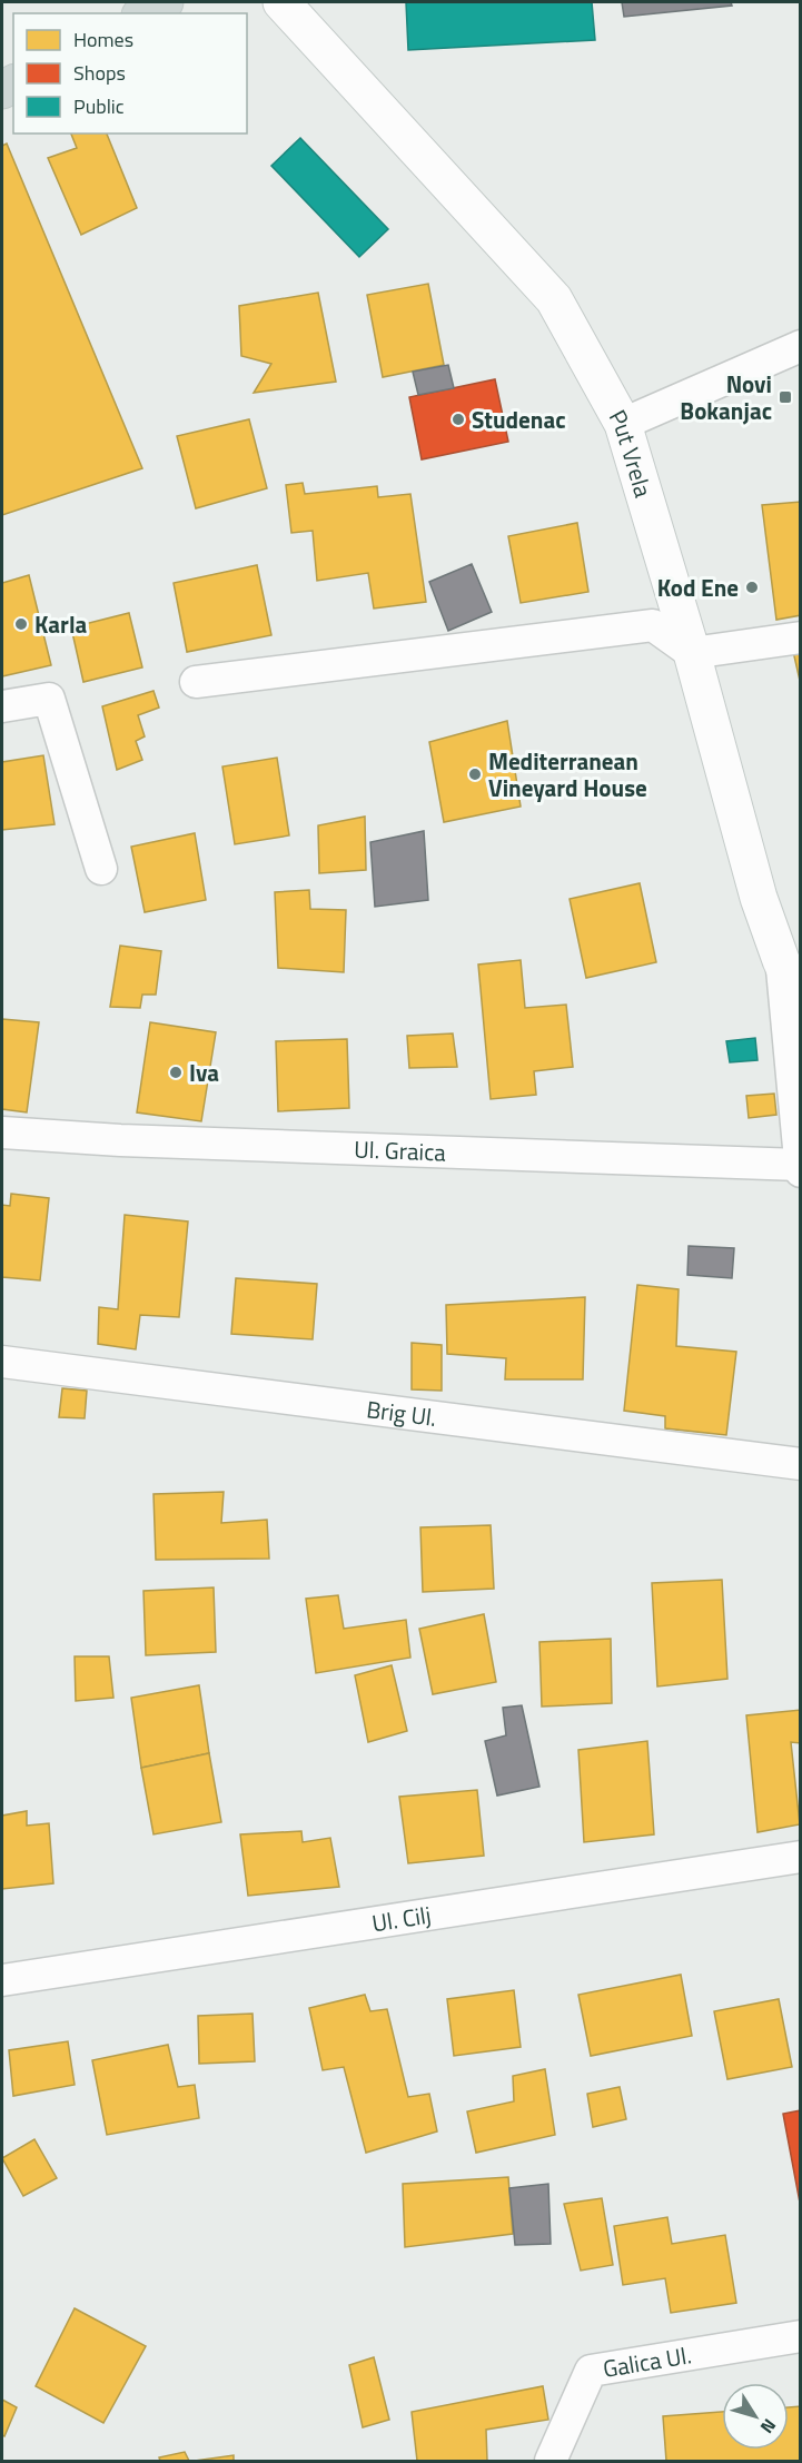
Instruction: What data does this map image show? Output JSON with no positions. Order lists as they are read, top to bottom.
{
  "streets": {
    "main road": ["Put Vrela"],
    "street": [
      "Ul. Graica",
      "Brig Ul.",
      "Ul. Cilj",
      "Galica Ul."
    ]
  },
  "places": {
    "transit": ["Novi Bokanjac"],
    "other": [
      "Studenac",
      "Kod Ene",
      "Karla",
      "Mediterranean Vineyard House",
      "Iva"
    ]
  },
  "legend": ["Homes", "Shops", "Public"],
  "north": "bottom right"
}
